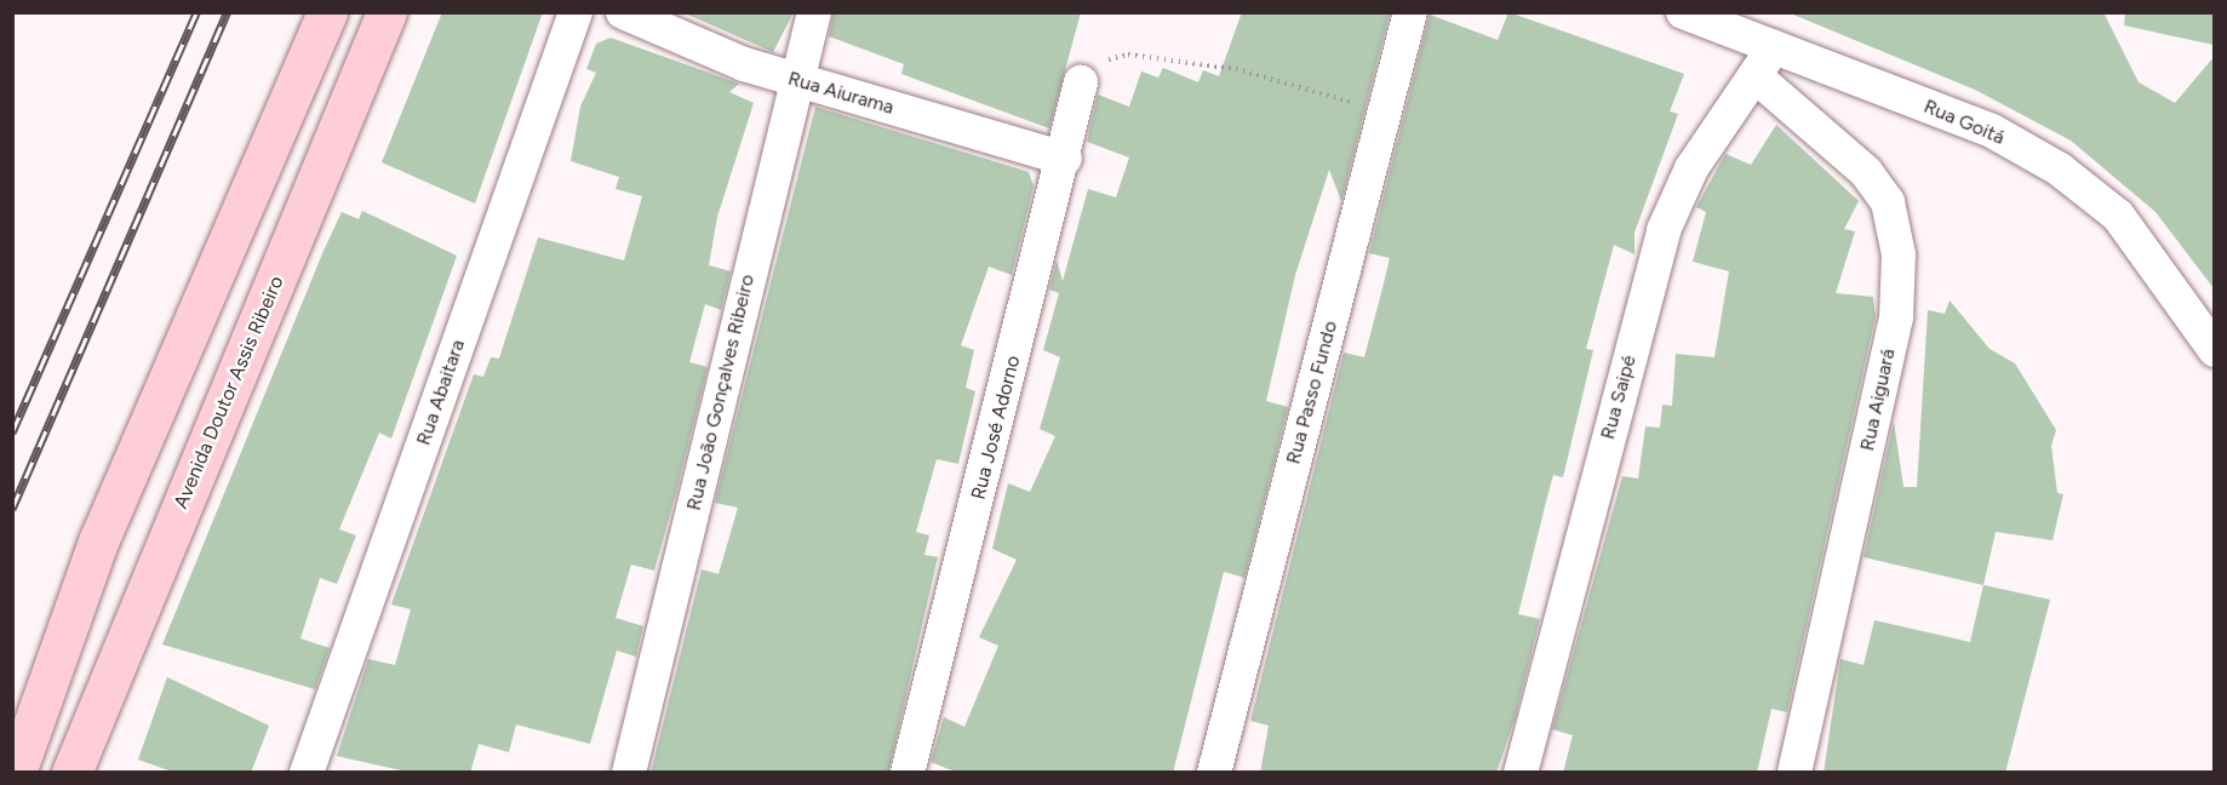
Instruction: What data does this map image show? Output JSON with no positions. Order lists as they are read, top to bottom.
{
  "streets": {
    "main road": ["Avenida Doutor Assis Ribeiro"],
    "street": [
      "Rua Aiurama",
      "Rua Goitá",
      "Rua Abaitara",
      "Rua João Gonçalves Ribeiro",
      "Rua Passo Fundo",
      "Rua Saipé",
      "Rua Aiguará",
      "Rua José Adorno"
    ]
  },
  "crossings": [
    ["Rua Aiurama", "Rua João Gonçalves Ribeiro"],
    ["Rua Aiurama", "Rua José Adorno"],
    ["Rua Goitá", "Rua Saipé"],
    ["Rua Saipé", "Rua Aiguará"]
  ]
}
